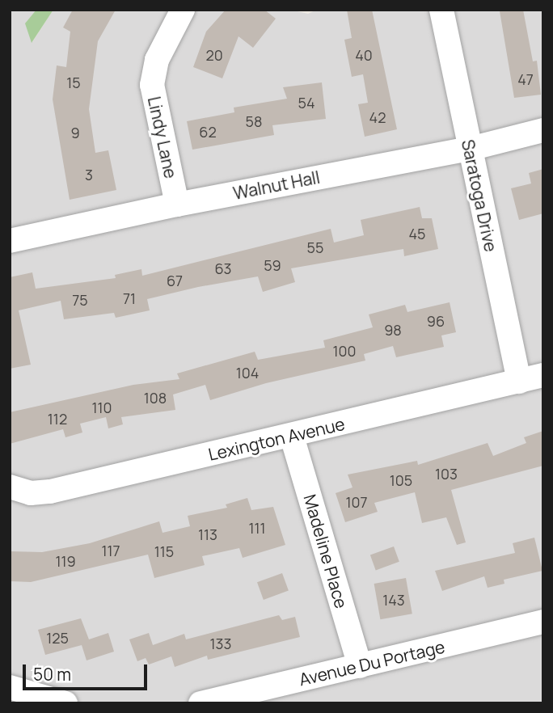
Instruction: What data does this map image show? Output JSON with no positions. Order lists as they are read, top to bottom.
{
  "streets": {
    "street": [
      "Lindy Lane",
      "Walnut Hall",
      "Saratoga Drive",
      "Lexington Avenue",
      "Madeline Place",
      "Avenue Du Portage"
    ]
  },
  "crossings": [
    ["Lindy Lane", "Walnut Hall"],
    ["Walnut Hall", "Saratoga Drive"],
    ["Saratoga Drive", "Lexington Avenue"],
    ["Lexington Avenue", "Madeline Place"],
    ["Madeline Place", "Avenue Du Portage"]
  ],
  "house_numbers": [
    "20",
    "40",
    "47",
    "15",
    "54",
    "42",
    "58",
    "62",
    "9",
    "3",
    "45",
    "55",
    "59",
    "63",
    "67",
    "71",
    "75",
    "96",
    "98",
    "100",
    "104",
    "108",
    "110",
    "112",
    "103",
    "105",
    "107",
    "111",
    "113",
    "117",
    "115",
    "119",
    "143",
    "125",
    "133"
  ],
  "scale_bar": "50 m"
}
